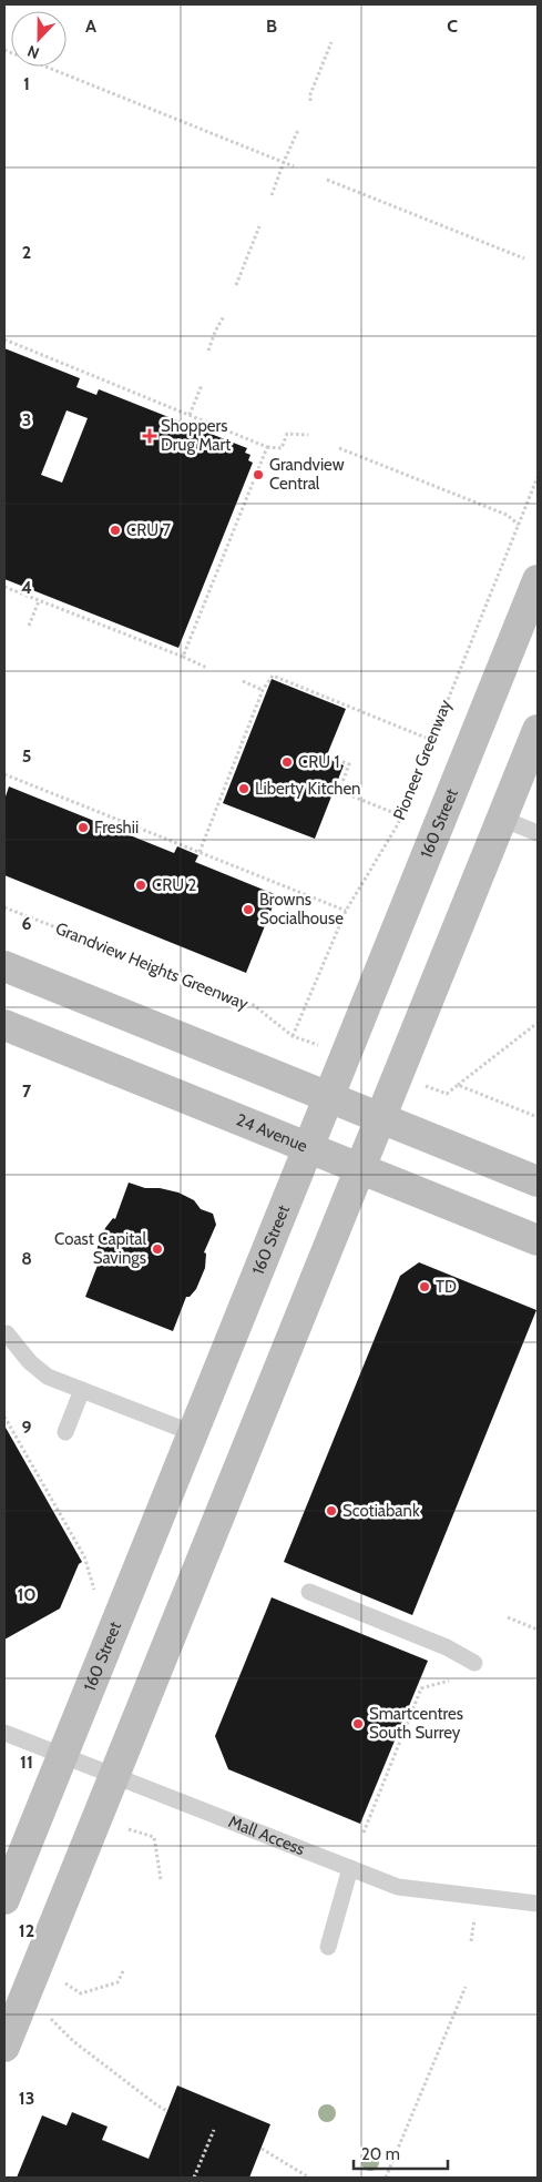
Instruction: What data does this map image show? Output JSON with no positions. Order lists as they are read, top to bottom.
{
  "streets": {
    "main road": ["160 Street", "24 Avenue"],
    "lane": ["Mall Access"],
    "path": ["Pioneer Greenway", "Grandview Heights Greenway"]
  },
  "crossings": [
    ["Pioneer Greenway", "Grandview Heights Greenway"],
    ["160 Street", "24 Avenue"],
    ["160 Street", "Mall Access"]
  ],
  "places": {
    "health": ["Shoppers Drug Mart"],
    "other": [
      "Grandview Central",
      "CRU 7",
      "CRU 1",
      "Liberty Kitchen",
      "Freshii",
      "CRU 2",
      "Browns Socialhouse",
      "Coast Capital Savings",
      "TD",
      "Scotiabank",
      "Smartcentres South Surrey"
    ]
  },
  "scale_bar": "20 m",
  "north": "bottom",
  "grid": {
    "columns": ["A", "B", "C"],
    "rows": [
      "1",
      "2",
      "3",
      "4",
      "5",
      "6",
      "7",
      "8",
      "9",
      "10",
      "11",
      "12",
      "13"
    ]
  }
}
